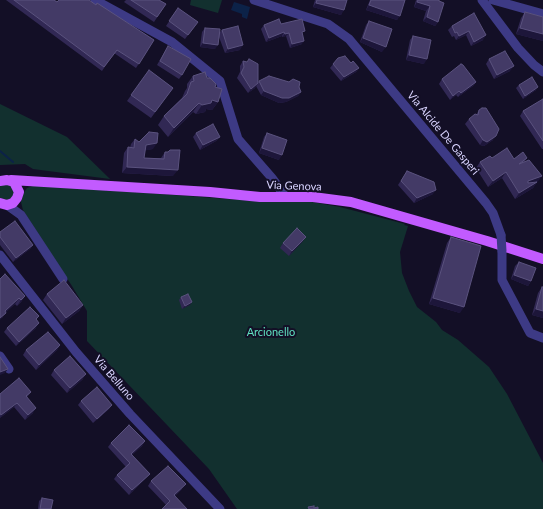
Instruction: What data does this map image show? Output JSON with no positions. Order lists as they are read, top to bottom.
{
  "streets": {
    "main road": ["Via Genova"],
    "street": ["Via Alcide De Gasperi", "Via Belluno"]
  },
  "parks": ["Arcionello"]
}
